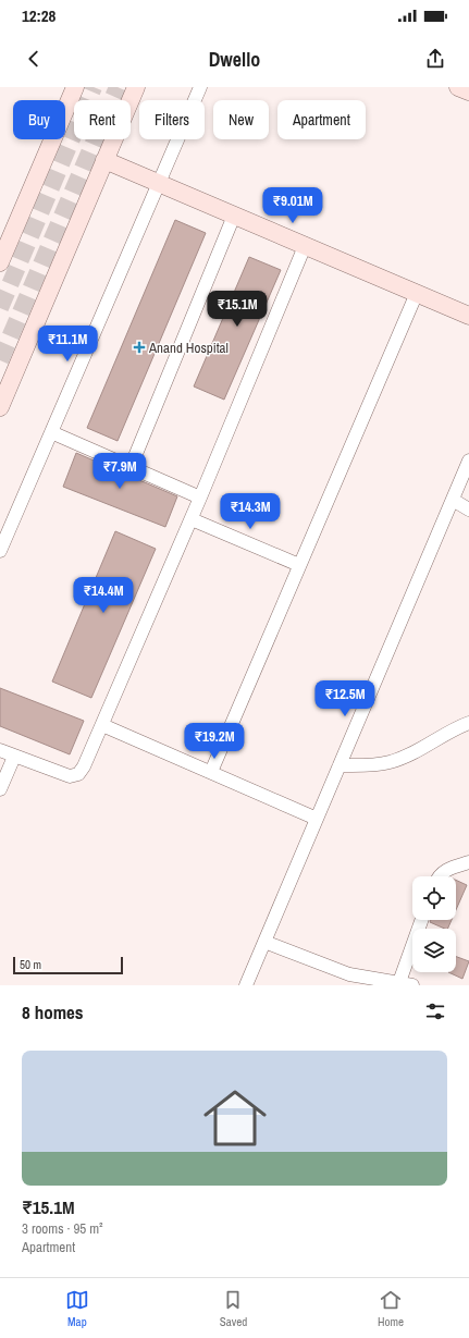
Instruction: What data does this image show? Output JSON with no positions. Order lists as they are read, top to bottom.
{
  "places": {
    "health": ["Anand Hospital"]
  },
  "scale_bar": "50 m",
  "page": {
    "status": "12:28",
    "header": "Dwello",
    "chip": [
      "Buy",
      "Rent",
      "Filters",
      "New",
      "Apartment"
    ],
    "price": [
      "₹9.01M",
      "₹15.1M",
      "₹11.1M",
      "₹7.9M",
      "₹14.3M",
      "₹14.4M",
      "₹12.5M",
      "₹19.2M"
    ],
    "scale": "50 m",
    "heading": "8 homes",
    "list": [
      {
        "name": "₹15.1M",
        "note": "3 rooms · 95 m² · Apartment"
      }
    ],
    "tabs": ["Map", "Saved", "Home"]
  }
}
